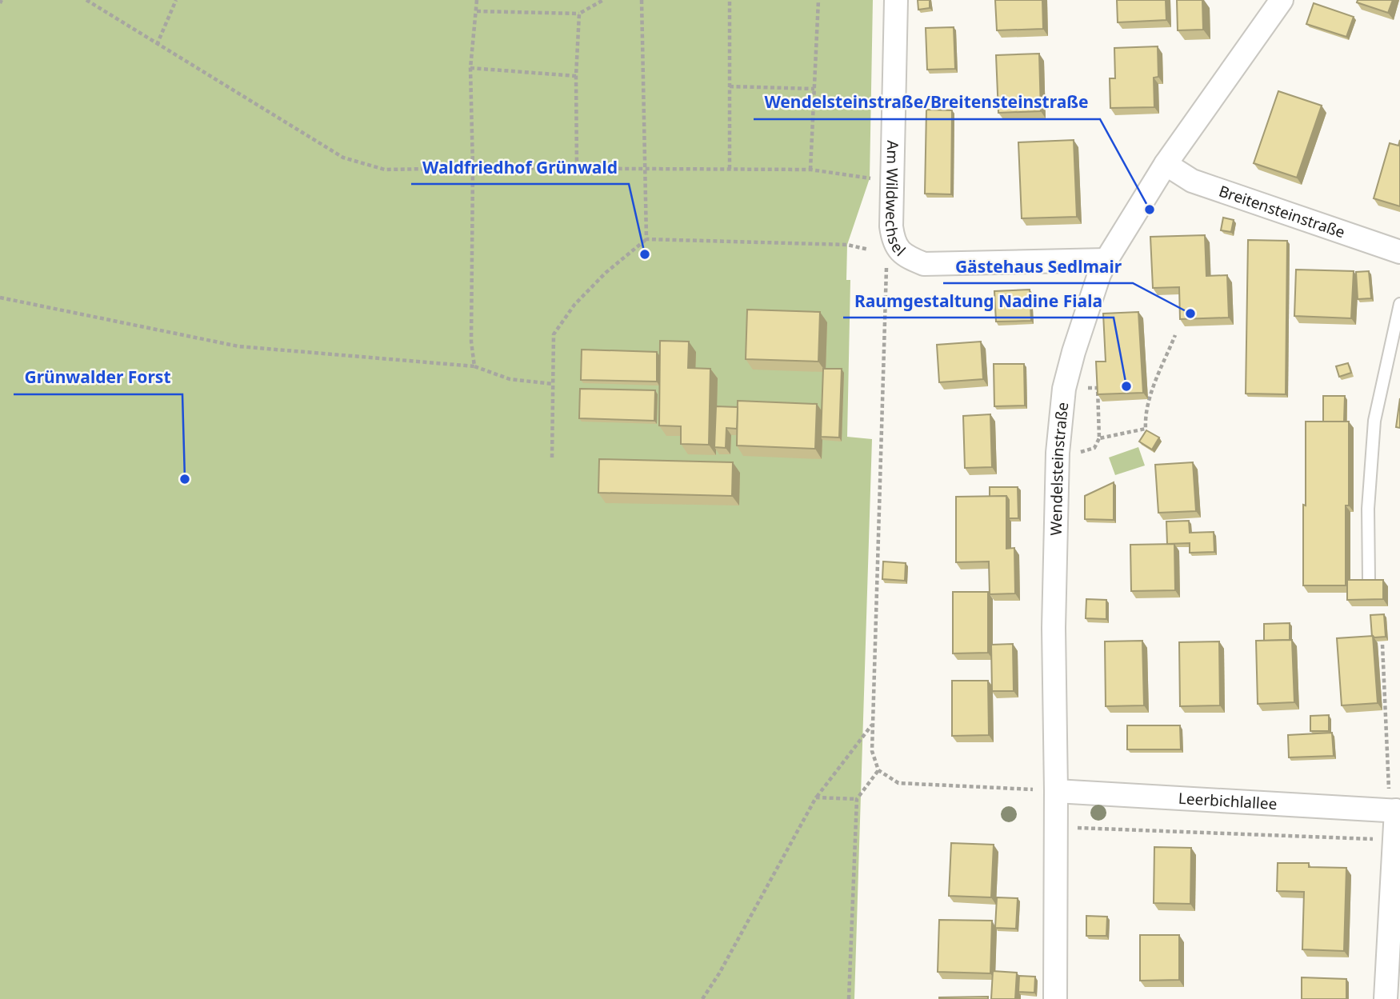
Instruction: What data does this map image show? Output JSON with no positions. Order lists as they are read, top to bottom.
{
  "streets": {
    "street": [
      "Am Wildwechsel",
      "Breitensteinstraße",
      "Wendelsteinstraße",
      "Leerbichlallee"
    ]
  },
  "crossings": [
    ["Am Wildwechsel", "Wendelsteinstraße"],
    ["Breitensteinstraße", "Wendelsteinstraße"],
    ["Wendelsteinstraße", "Leerbichlallee"]
  ],
  "places": [
    "Wendelsteinstraße/Breitensteinstraße",
    "Waldfriedhof Grünwald",
    "Gästehaus Sedlmair",
    "Raumgestaltung Nadine Fiala",
    "Grünwalder Forst"
  ]
}
